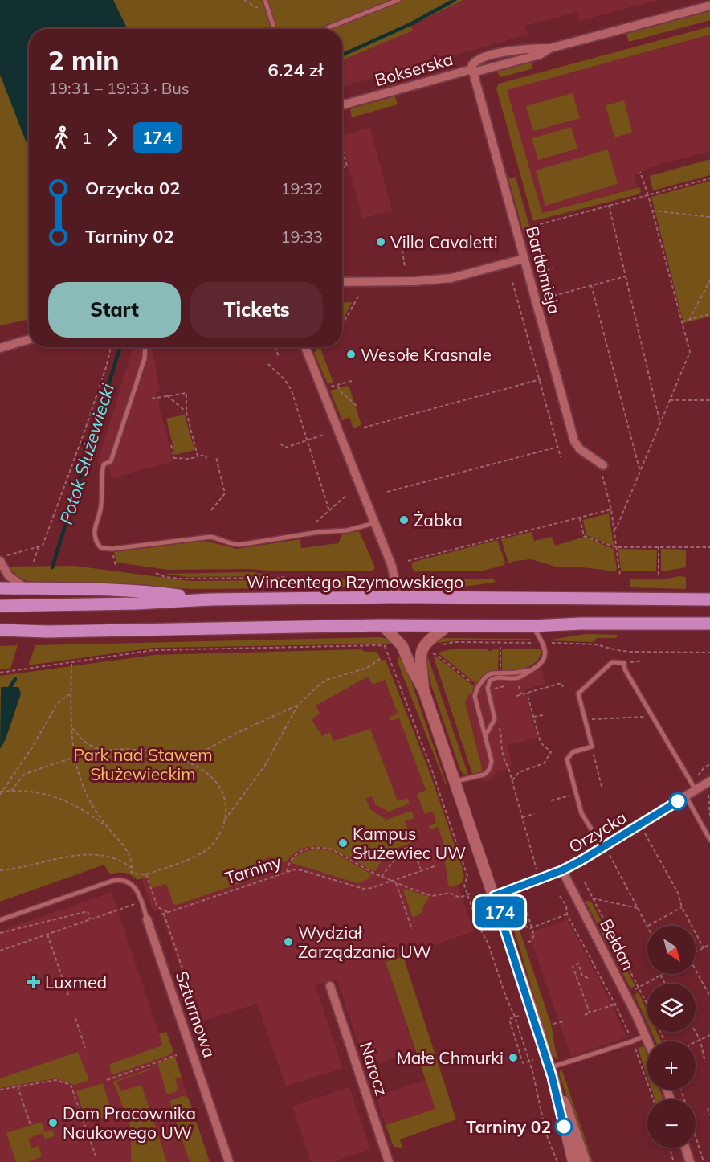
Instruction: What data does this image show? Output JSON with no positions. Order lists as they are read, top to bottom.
{
  "streets": {
    "main road": ["Wincentego Rzymowskiego"],
    "street": [
      "Bokserska",
      "Bartłomieja",
      "Orzycka",
      "Bełdan",
      "Szturmowa",
      "Narocz"
    ],
    "path": ["Tarniny"]
  },
  "crossings": [
    ["Bokserska", "Bartłomieja"],
    ["Orzycka", "Bełdan"]
  ],
  "water": ["Potok Służewiecki"],
  "parks": ["Park nad Stawem Służewieckim"],
  "places": {
    "other": [
      "Villa Cavaletti",
      "Wesołe Krasnale",
      "Żabka",
      "Kampus Służewiec UW",
      "Wydział Zarządzania UW",
      "Małe Chmurki",
      "Dom Pracownika Naukowego UW",
      "Tarniny 02"
    ],
    "health": ["Luxmed"]
  },
  "lines": ["bus line 174"],
  "north": "bottom right",
  "page": {
    "on_map": "174",
    "heading": ["2 min", "19:31 – 19:33 · Bus", "6.24 zł"],
    "legs": ["1", "174"],
    "list": [
      {
        "name": "Orzycka 02",
        "value": "19:32"
      },
      {
        "name": "Tarniny 02",
        "value": "19:33"
      }
    ],
    "buttons": ["Start", "Tickets"],
    "map_buttons": ["+", "−"]
  }
}
